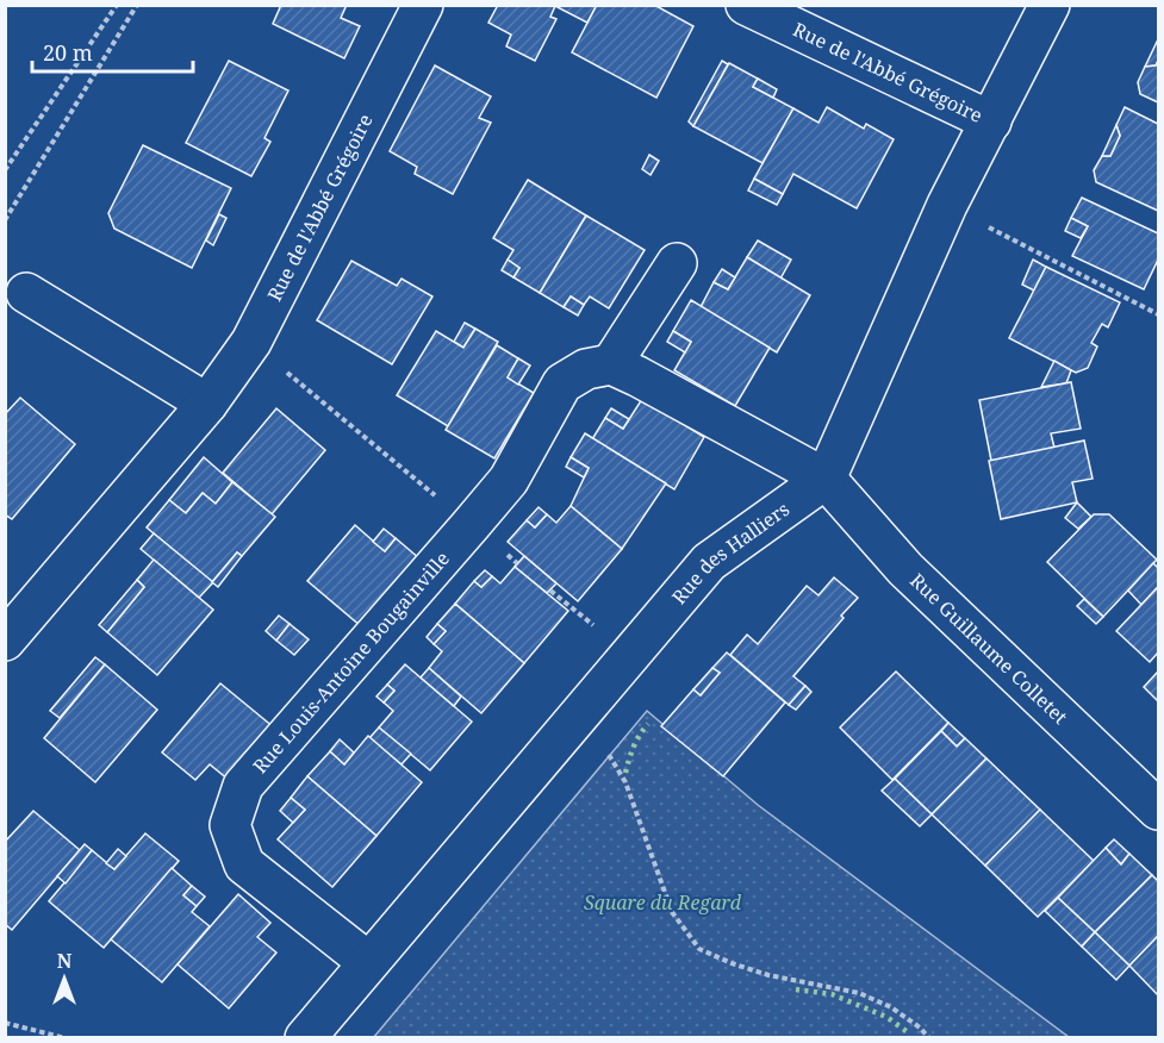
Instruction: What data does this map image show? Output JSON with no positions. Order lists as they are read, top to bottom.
{
  "streets": {
    "street": [
      "Rue de l'Abbé Grégoire",
      "Rue des Halliers",
      "Rue Guillaume Colletet",
      "Rue Louis-Antoine Bougainville"
    ]
  },
  "crossings": [
    ["Rue des Halliers", "Rue Guillaume Colletet"],
    ["Rue des Halliers", "Rue Louis-Antoine Bougainville"]
  ],
  "parks": ["Square du Regard"],
  "scale_bar": "20 m",
  "north": "top"
}
